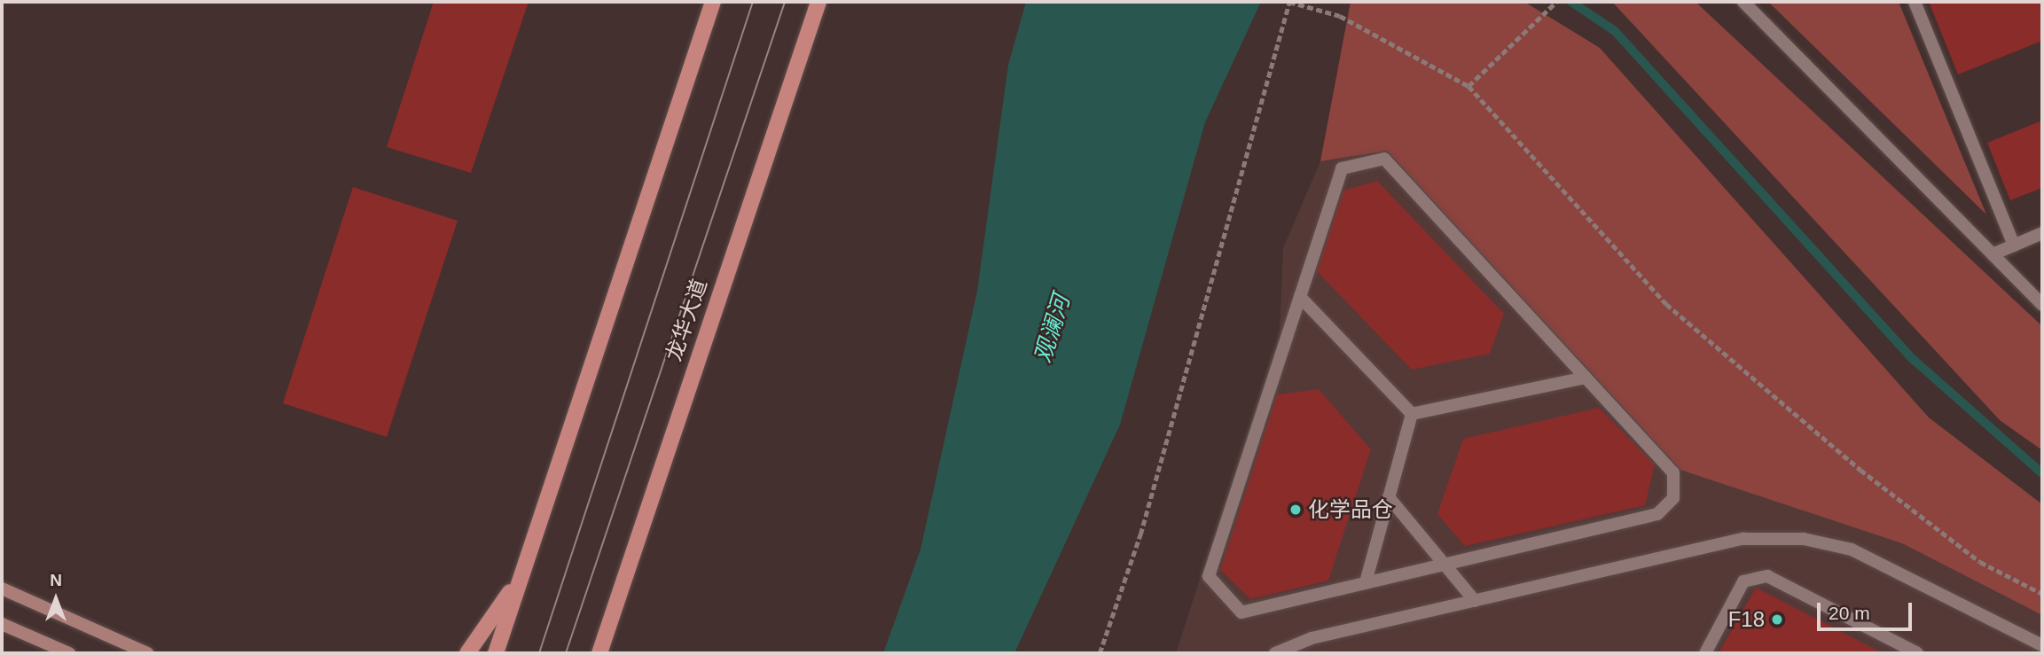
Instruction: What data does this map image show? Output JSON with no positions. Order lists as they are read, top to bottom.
{
  "streets": {
    "main road": ["龙华大道"]
  },
  "water": ["观澜河"],
  "places": ["化学品仓", "F18"],
  "scale_bar": "20 m",
  "north": "top"
}
